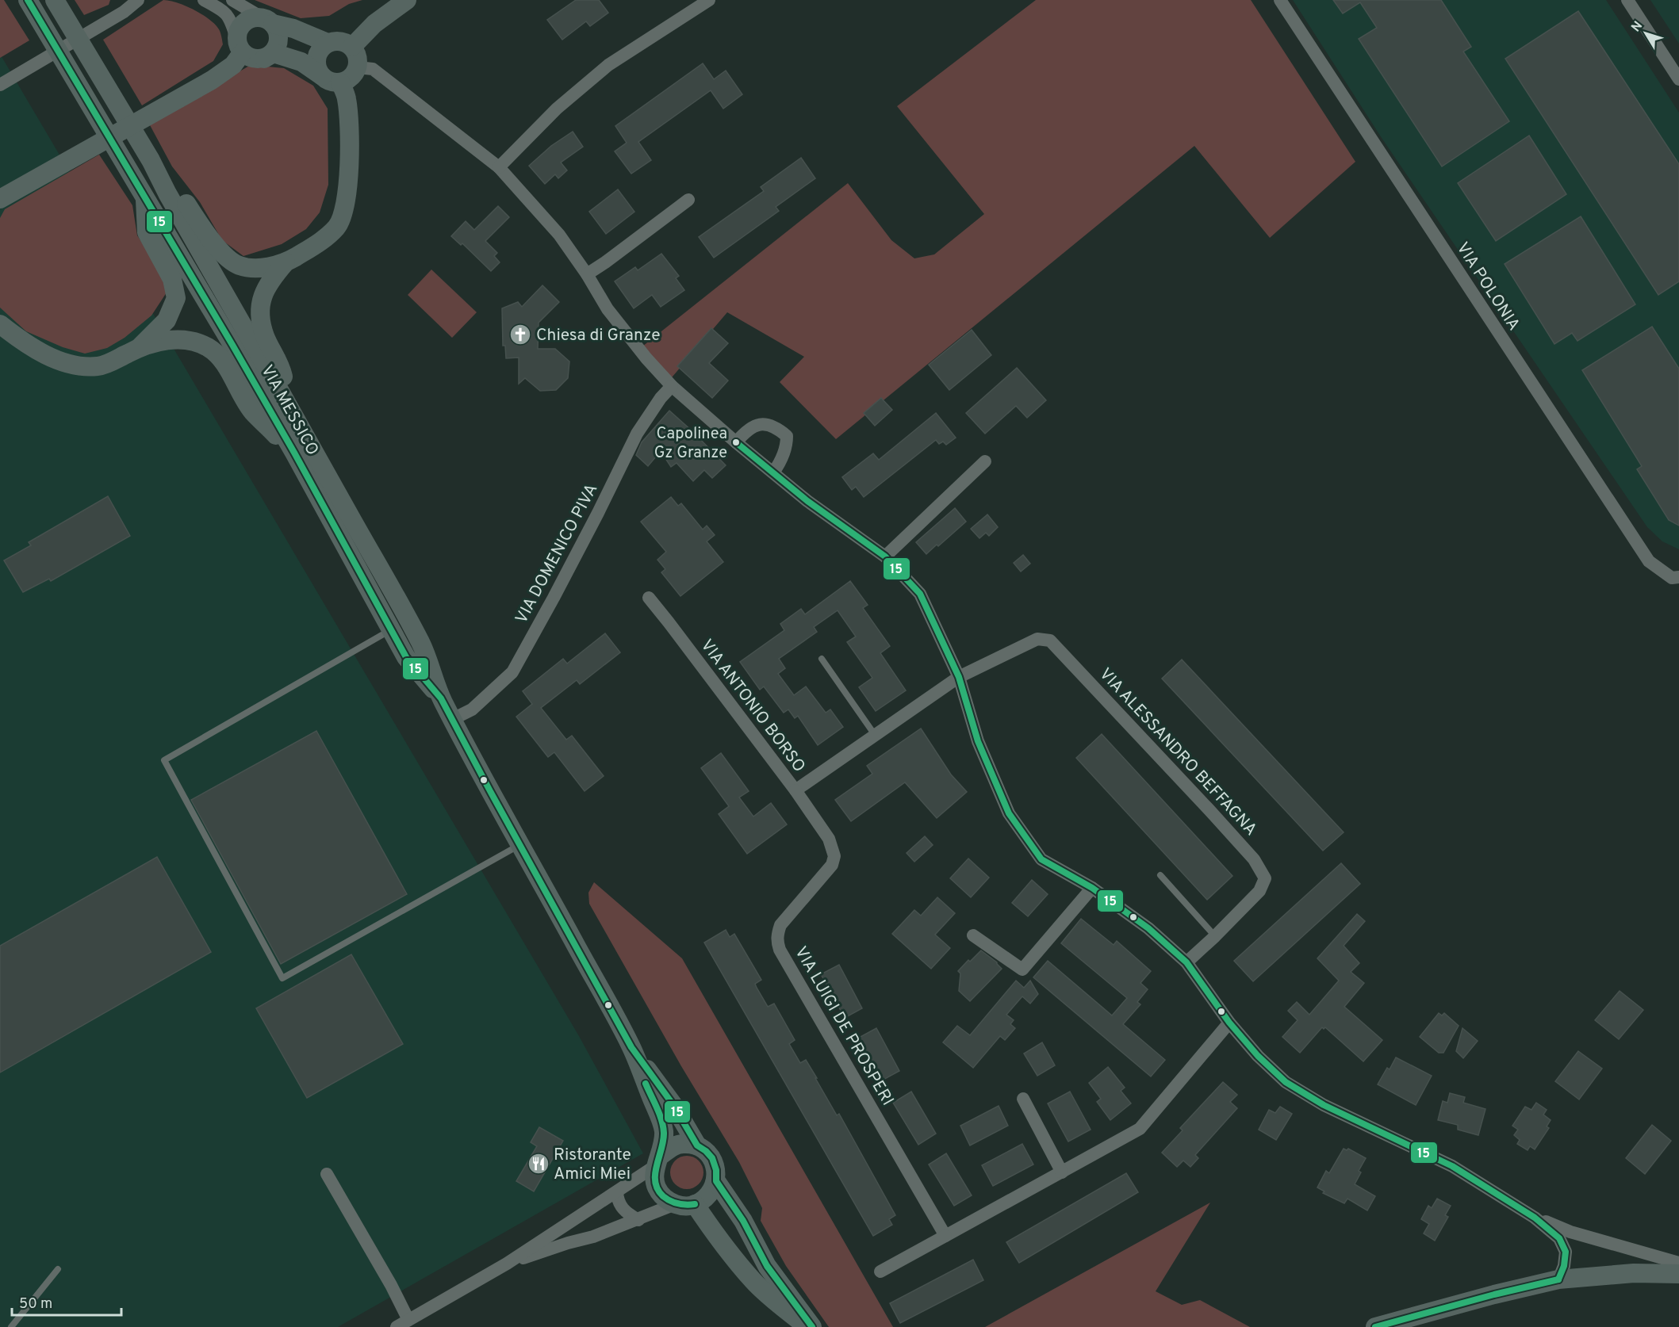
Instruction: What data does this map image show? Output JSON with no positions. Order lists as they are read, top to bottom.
{
  "streets": {
    "street": [
      "VIA POLONIA",
      "VIA MESSICO",
      "VIA DOMENICO PIVA",
      "VIA ANTONIO BORSO",
      "VIA ALESSANDRO BEFFAGNA",
      "VIA LUIGI DE PROSPERI"
    ]
  },
  "crossings": [
    ["VIA MESSICO", "VIA DOMENICO PIVA"],
    ["VIA ANTONIO BORSO", "VIA ALESSANDRO BEFFAGNA"],
    ["VIA ANTONIO BORSO", "VIA LUIGI DE PROSPERI"]
  ],
  "places": {
    "church": ["Chiesa di Granze"],
    "other": ["Capolinea Gz Granze"],
    "restaurant": ["Ristorante Amici Miei"]
  },
  "lines": ["transit line 15"],
  "scale_bar": "50 m",
  "north": "top left"
}
